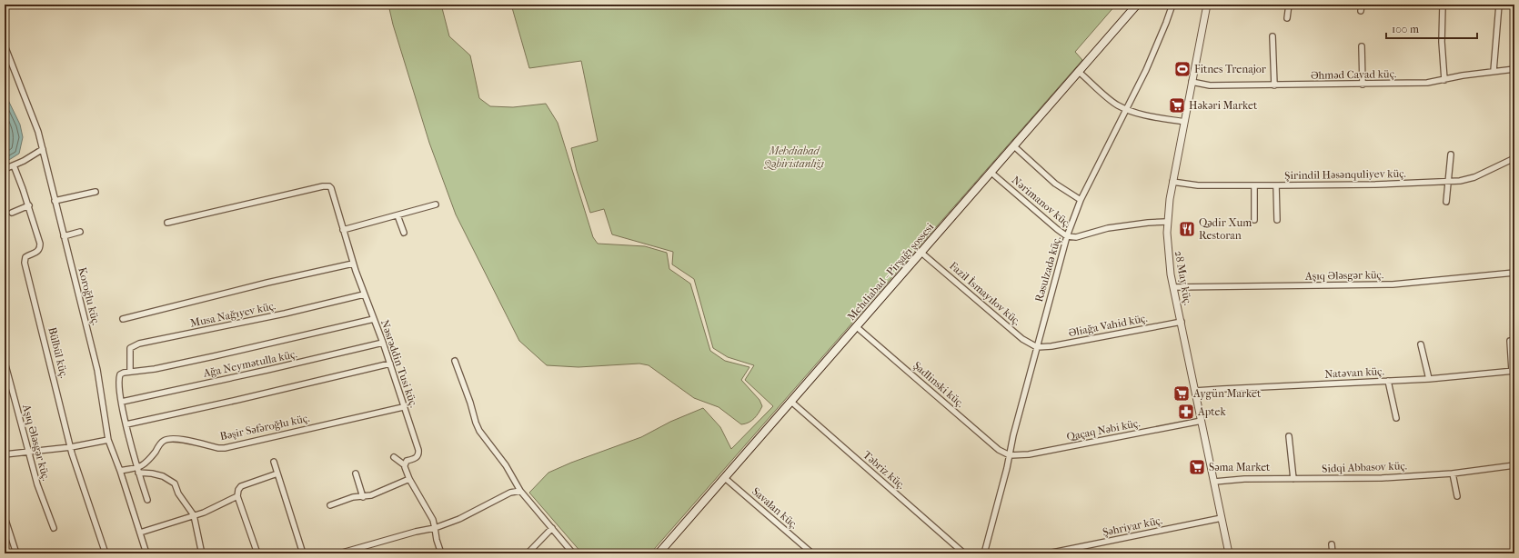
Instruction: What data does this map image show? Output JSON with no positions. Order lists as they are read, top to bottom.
{
  "streets": {
    "main road": ["Mehdiabad - Pirşağı şossesi"],
    "street": [
      "Əhməd Cavad küç.",
      "Şirindil Həsənquliyev küç.",
      "Nərimanov küç.",
      "Rəsulzadə küç.",
      "Aşıq Ələsgər küç.",
      "28 May küç.",
      "Fazil İsmayılov küç.",
      "Koroğlu küç.",
      "Musa Nağıyev küç.",
      "Əliağa Vahid küç.",
      "Bülbül küç.",
      "Ağa Neymətulla küç.",
      "Nəsrəddin Tusi küç.",
      "Natəvan küç.",
      "Şadlinski küç.",
      "Bəşir Səfəroğlu küç.",
      "Qaçaq Nəbi küç.",
      "Sidqi Abbasov küç.",
      "Təbriz küç.",
      "Savalan küç.",
      "Şəhriyar küç."
    ]
  },
  "crossings": [
    ["Əhməd Cavad küç.", "28 May küç."],
    ["Şirindil Həsənquliyev küç.", "28 May küç."],
    ["Nərimanov küç.", "Rəsulzadə küç."],
    ["Nərimanov küç.", "Mehdiabad - Pirşağı şossesi"],
    ["Nərimanov küç.", "28 May küç."],
    ["Rəsulzadə küç.", "Fazil İsmayılov küç."],
    ["Rəsulzadə küç.", "Əliağa Vahid küç."],
    ["Rəsulzadə küç.", "Şadlinski küç."],
    ["Rəsulzadə küç.", "Qaçaq Nəbi küç."],
    ["Mehdiabad - Pirşağı şossesi", "Fazil İsmayılov küç."],
    ["Mehdiabad - Pirşağı şossesi", "Şadlinski küç."],
    ["Mehdiabad - Pirşağı şossesi", "Təbriz küç."],
    ["Mehdiabad - Pirşağı şossesi", "Savalan küç."],
    ["Aşıq Ələsgər küç.", "28 May küç."],
    ["28 May küç.", "Əliağa Vahid küç."],
    ["28 May küç.", "Natəvan küç."],
    ["28 May küç.", "Qaçaq Nəbi küç."],
    ["28 May küç.", "Sidqi Abbasov küç."],
    ["28 May küç.", "Şəhriyar küç."],
    ["Fazil İsmayılov küç.", "Əliağa Vahid küç."],
    ["Koroğlu küç.", "Bəşir Səfəroğlu küç."],
    ["Musa Nağıyev küç.", "Nəsrəddin Tusi küç."],
    ["Ağa Neymətulla küç.", "Nəsrəddin Tusi küç."],
    ["Nəsrəddin Tusi küç.", "Bəşir Səfəroğlu küç."],
    ["Şadlinski küç.", "Qaçaq Nəbi küç."]
  ],
  "parks": ["Mehdiabad Qəbiristanlığı"],
  "places": {
    "sports": ["Fitnes Trenajor"],
    "supermarket": ["Həkəri Market", "Aygün Market", "Səma Market"],
    "restaurant": ["Qədir Xum Restoran"],
    "pharmacy": ["Aptek"]
  },
  "scale_bar": "100 m"
}
